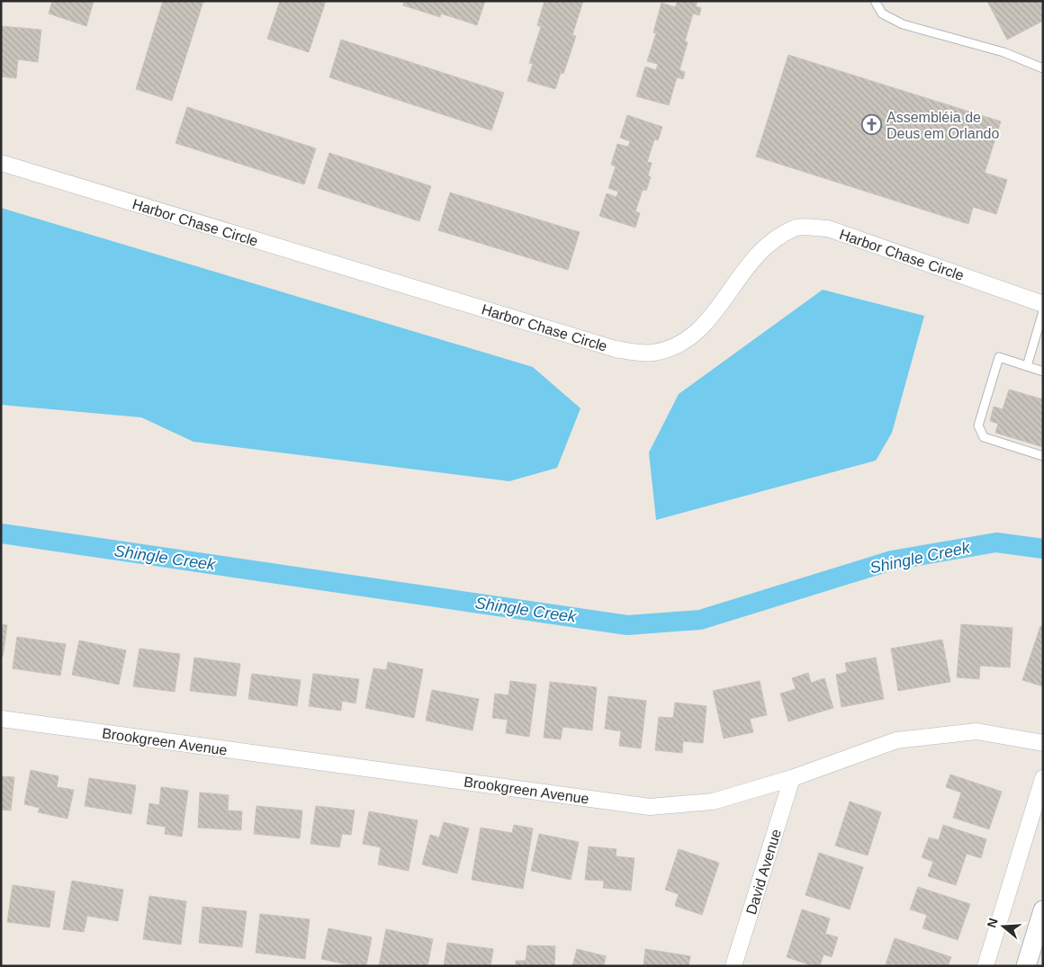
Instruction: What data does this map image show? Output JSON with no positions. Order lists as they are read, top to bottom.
{
  "streets": {
    "street": ["Harbor Chase Circle", "Brookgreen Avenue", "David Avenue"]
  },
  "crossings": [
    ["Brookgreen Avenue", "David Avenue"]
  ],
  "water": ["Shingle Creek"],
  "places": {
    "church": ["Assembléia de Deus em Orlando"]
  },
  "north": "left"
}
